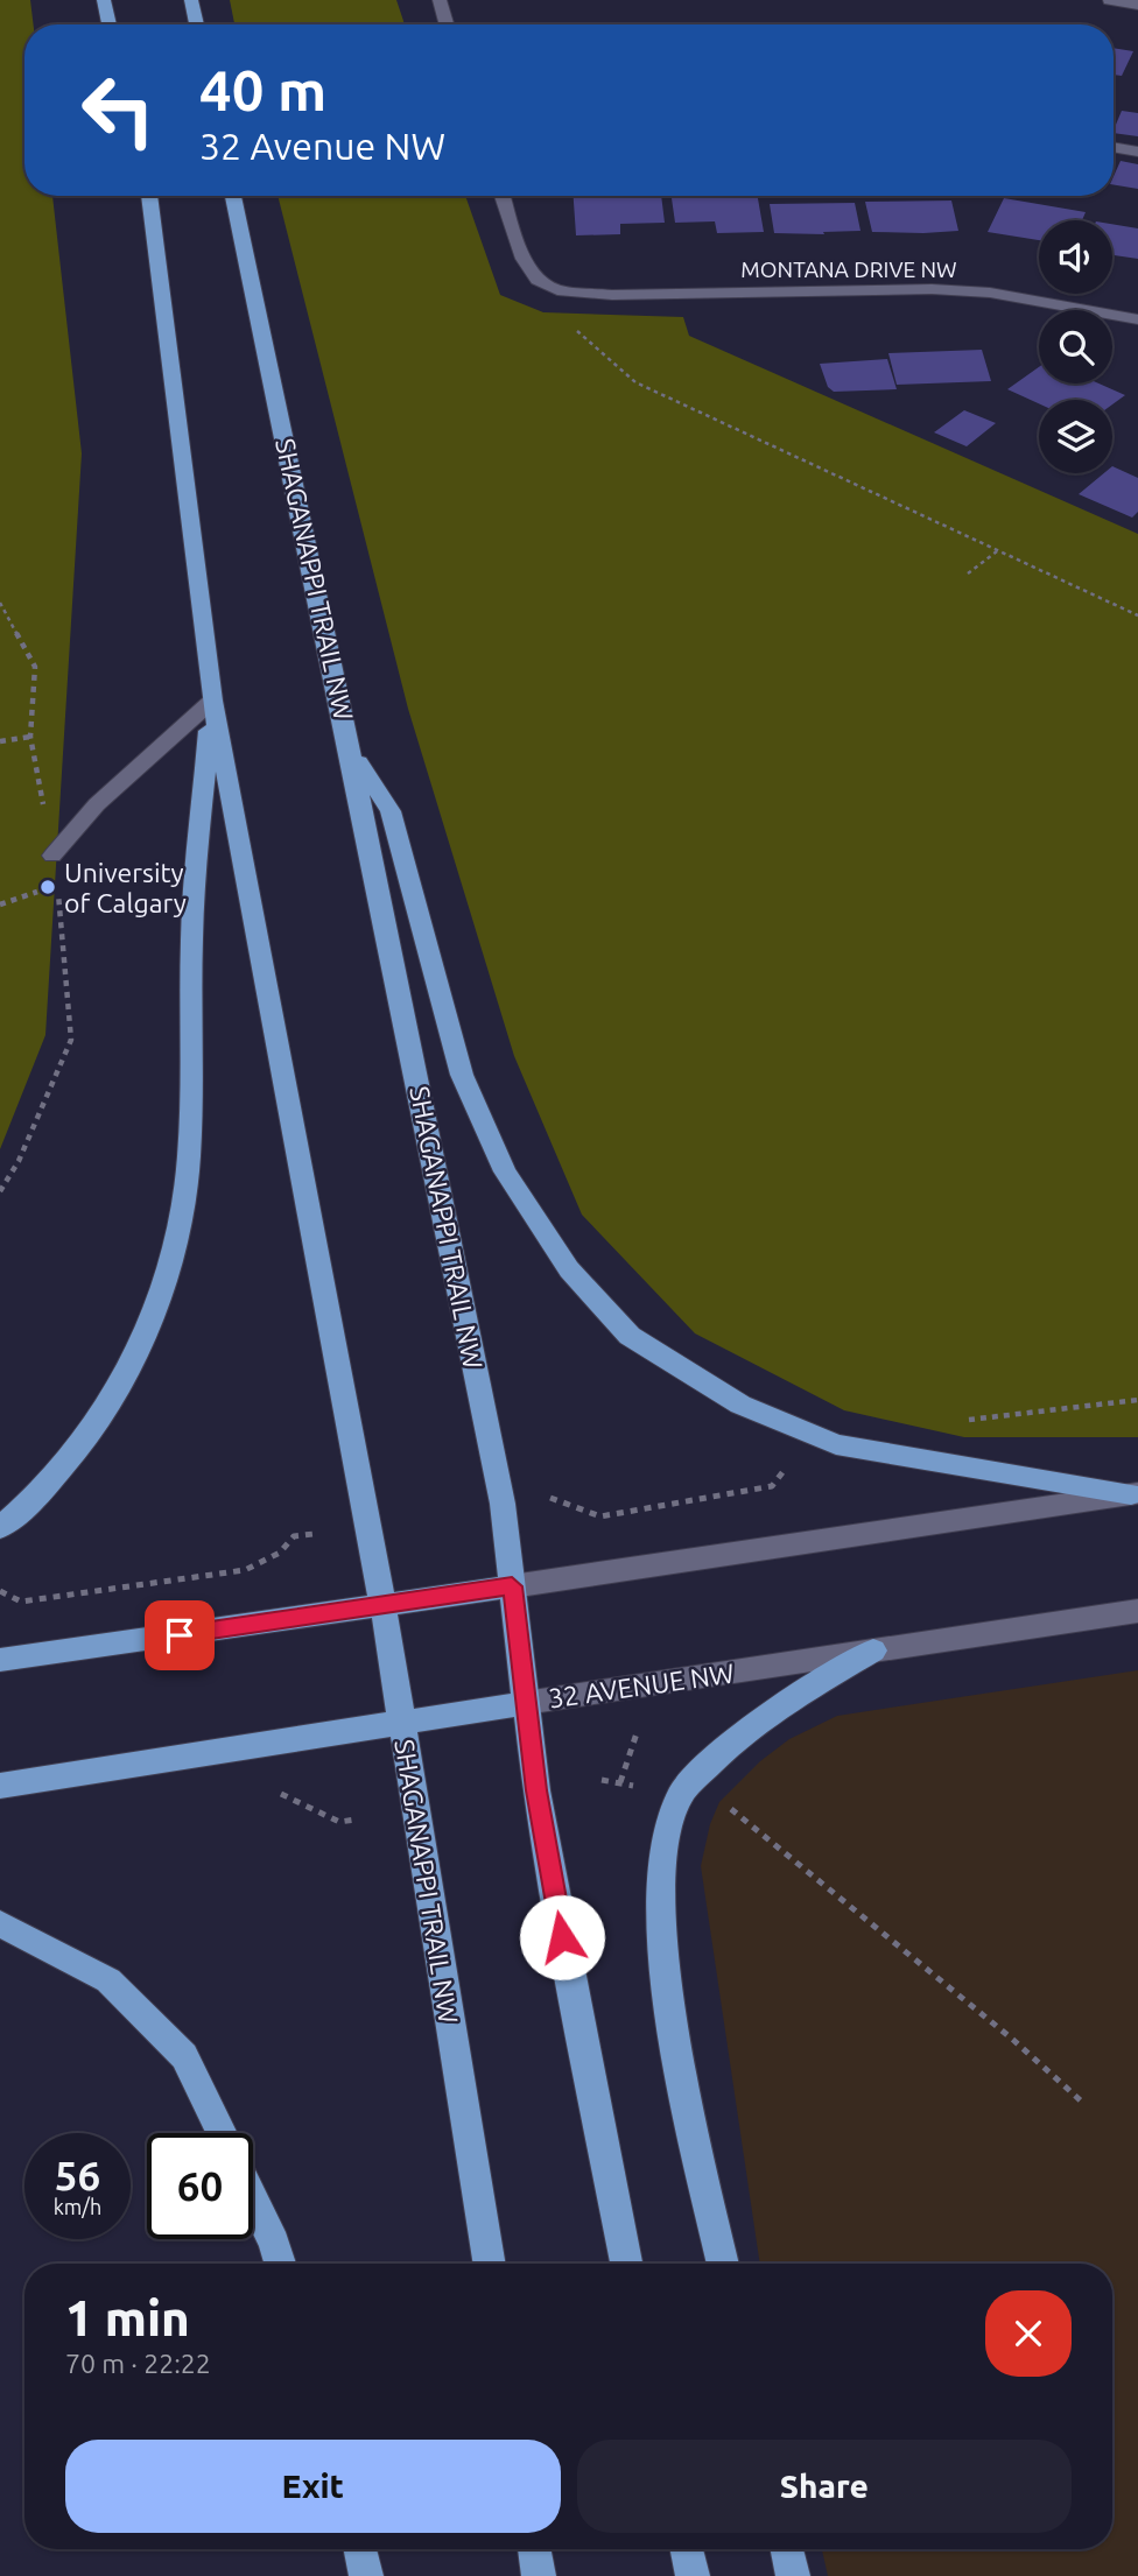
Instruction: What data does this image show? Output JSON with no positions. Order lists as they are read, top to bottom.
{
  "streets": {
    "main road": ["SHAGANAPPI TRAIL NW", "32 AVENUE NW"],
    "street": ["MONTANA DRIVE NW"]
  },
  "crossings": [
    ["SHAGANAPPI TRAIL NW", "32 AVENUE NW"]
  ],
  "places": ["University of Calgary"],
  "page": {
    "turn": ["40 m", "32 Avenue NW"],
    "speed": "56 km/h",
    "limit": "60",
    "heading": ["1 min", "70 m · 22:22"],
    "buttons": ["Exit", "Share"]
  }
}
